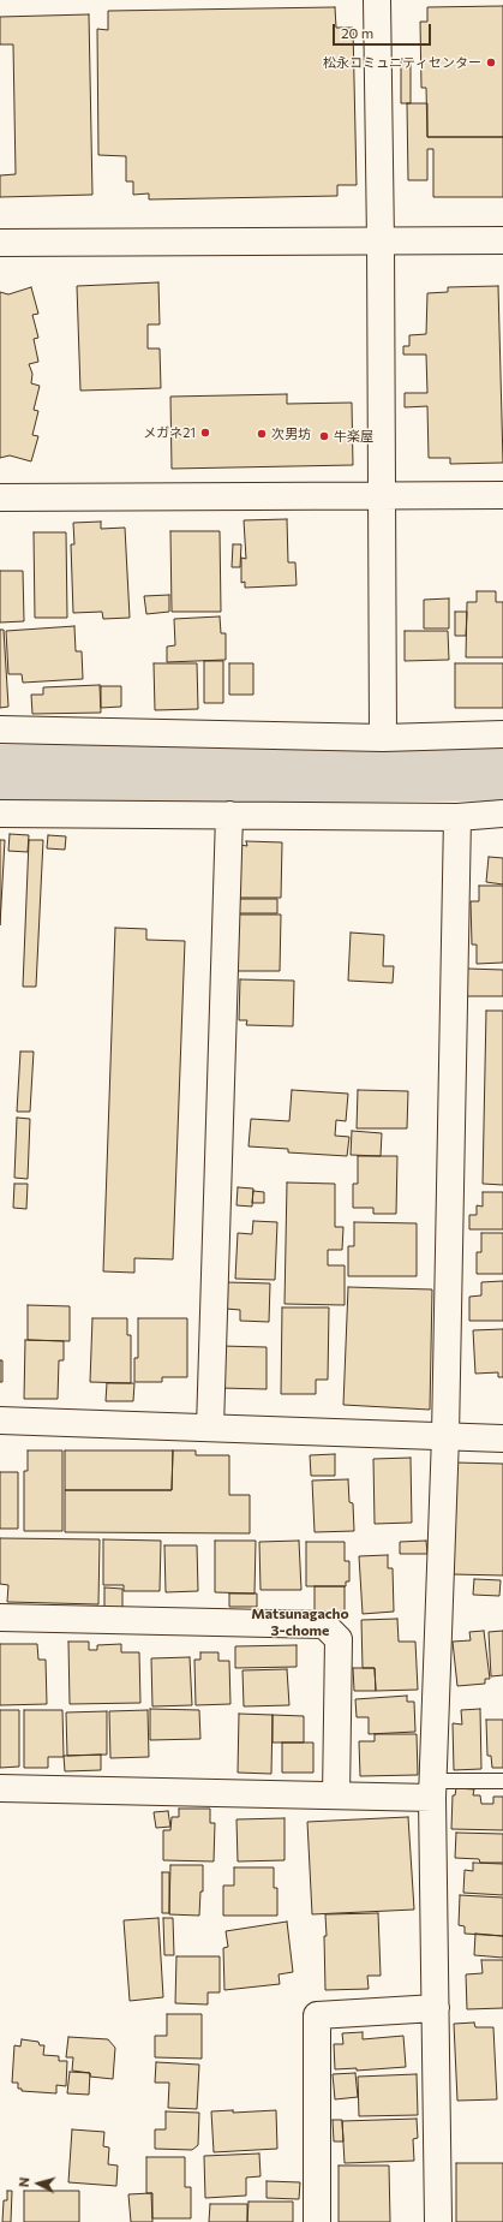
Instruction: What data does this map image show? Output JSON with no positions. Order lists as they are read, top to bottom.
{
  "districts": ["Matsunagacho 3-chome"],
  "places": [
    "松永コミュニティセンター",
    "メガネ21",
    "次男坊",
    "牛楽屋"
  ],
  "scale_bar": "20 m",
  "north": "left"
}
